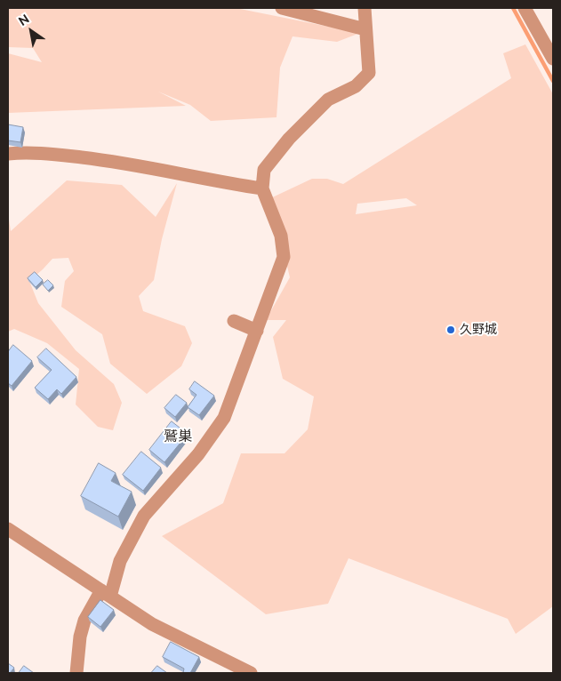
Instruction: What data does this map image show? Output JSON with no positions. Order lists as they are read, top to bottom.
{
  "districts": ["鷲巣"],
  "places": ["久野城"],
  "north": "top left"
}
